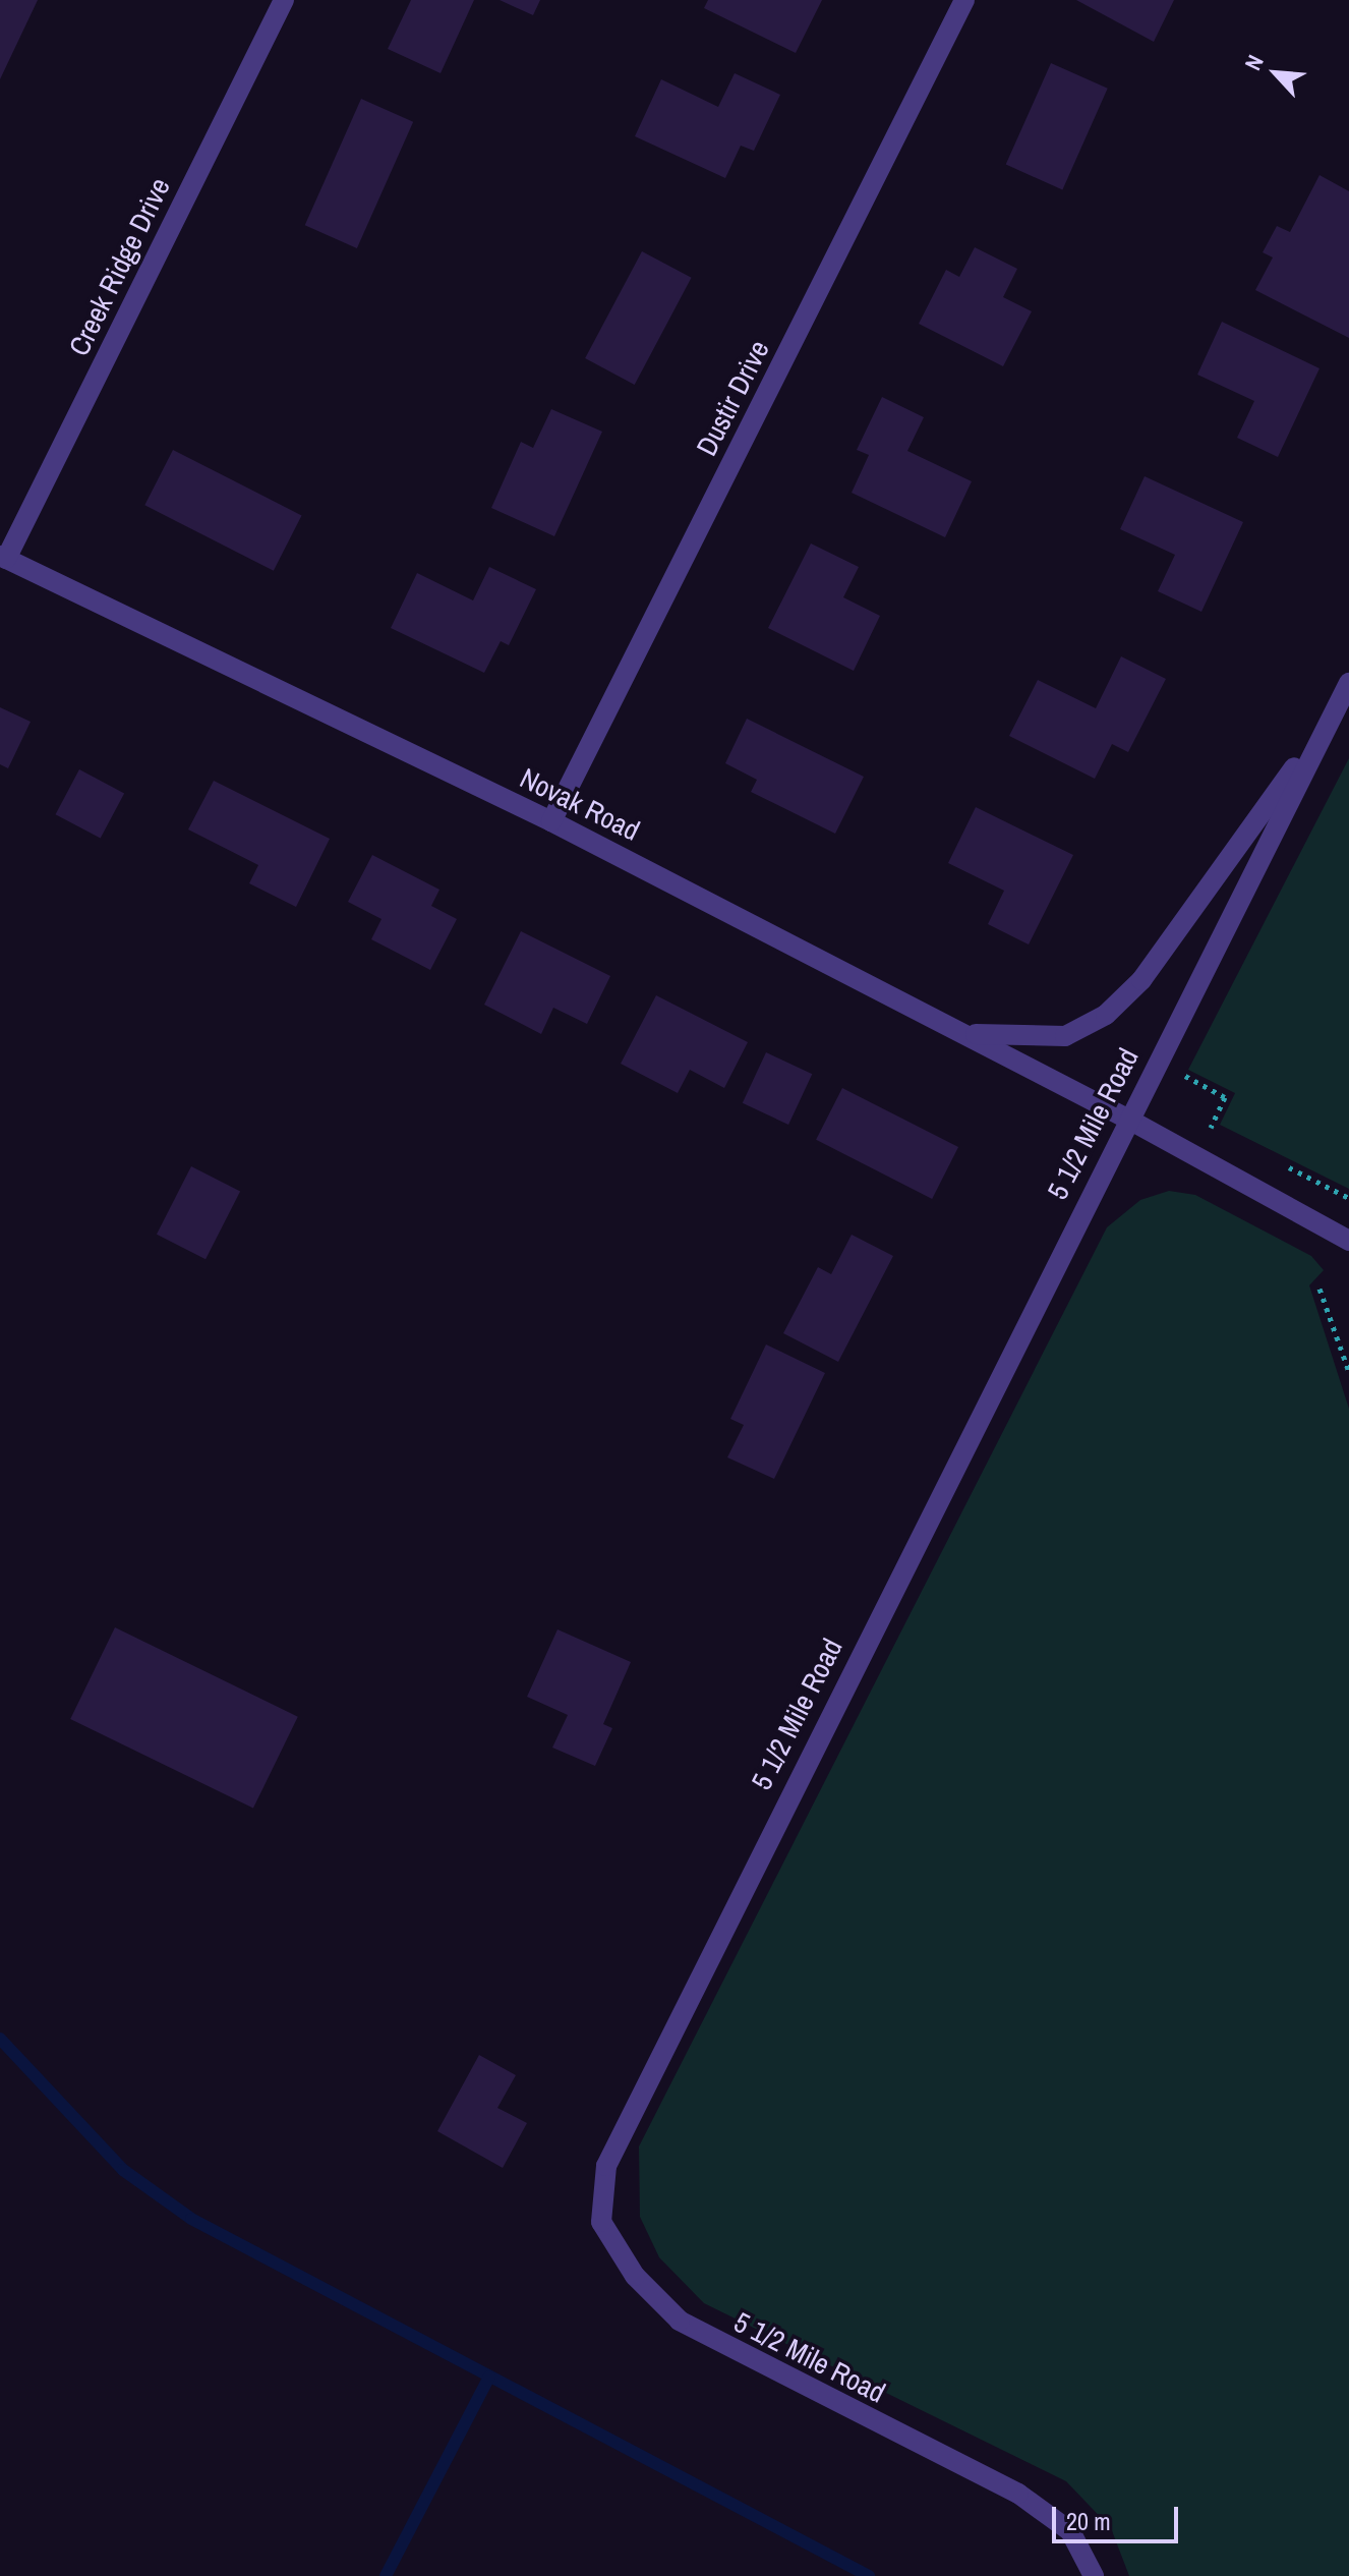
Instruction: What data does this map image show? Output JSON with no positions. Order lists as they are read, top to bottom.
{
  "streets": {
    "street": [
      "Creek Ridge Drive",
      "Dustir Drive",
      "Novak Road",
      "5 1/2 Mile Road"
    ]
  },
  "crossings": [
    ["Creek Ridge Drive", "Novak Road"],
    ["Dustir Drive", "Novak Road"],
    ["Novak Road", "5 1/2 Mile Road"]
  ],
  "scale_bar": "20 m",
  "north": "top left"
}
